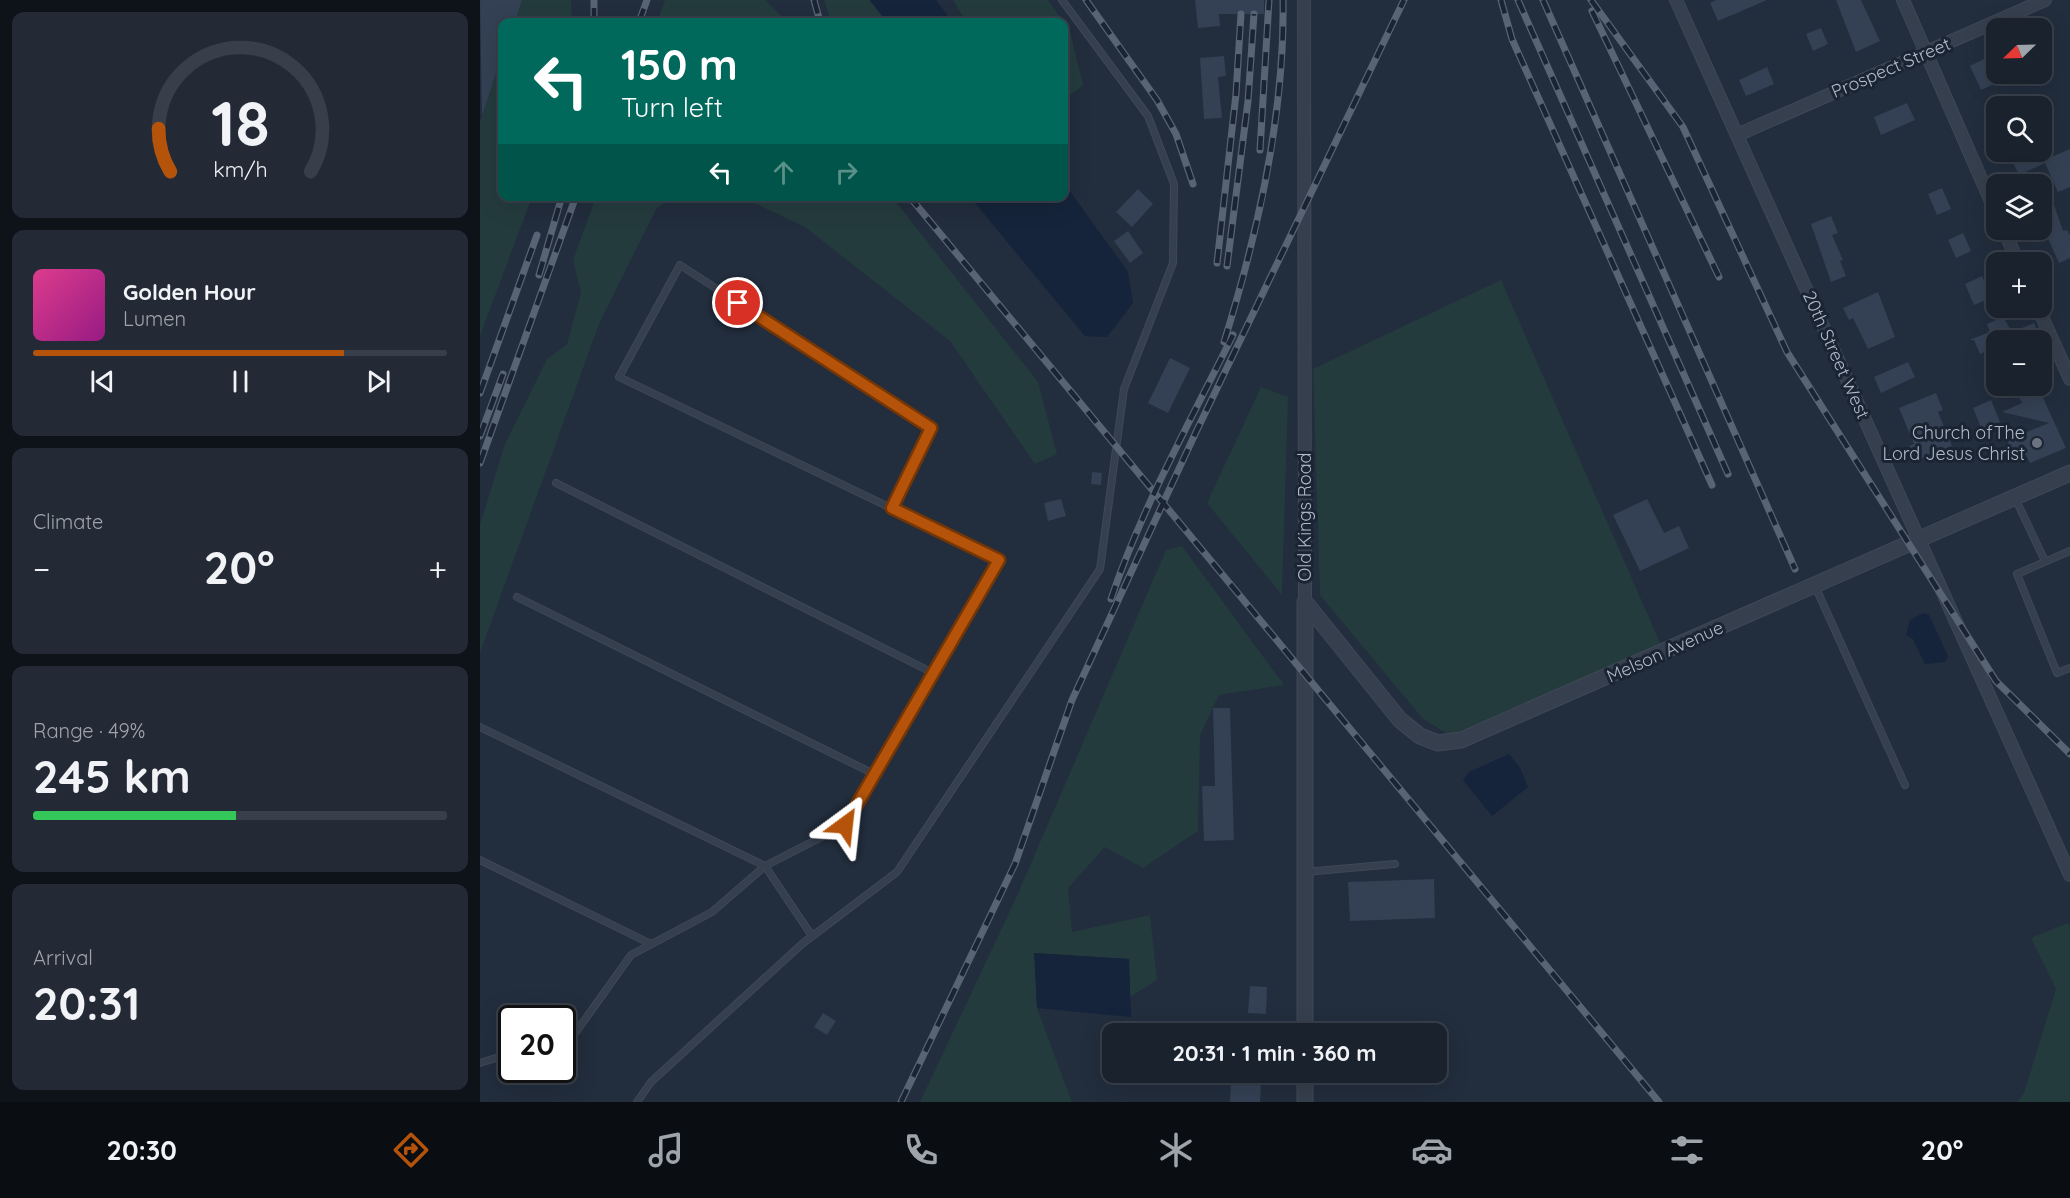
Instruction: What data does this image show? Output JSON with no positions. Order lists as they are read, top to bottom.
{
  "streets": {
    "street": [
      "Prospect Street",
      "20th Street West",
      "Old Kings Road",
      "Melson Avenue"
    ]
  },
  "crossings": [
    ["Prospect Street", "20th Street West"],
    ["20th Street West", "Melson Avenue"],
    ["Old Kings Road", "Melson Avenue"]
  ],
  "places": ["Church ofThe Lord Jesus Christ"],
  "north": "bottom left",
  "page": {
    "map_buttons": ["+", "−"],
    "turn": ["150 m", "Turn left"],
    "song": ["Golden Hour", "Lumen"],
    "tile": [
      "Climate",
      ["Range · 49%", "245 km"],
      ["Arrival", "20:31"]
    ],
    "heat": ["−", "20°", "+"],
    "limit": "20",
    "trip": "20:31 · 1 min · 360 m",
    "tabs": ["20:30", "20°"],
    "gauge": ["18", "km/h"]
  }
}
